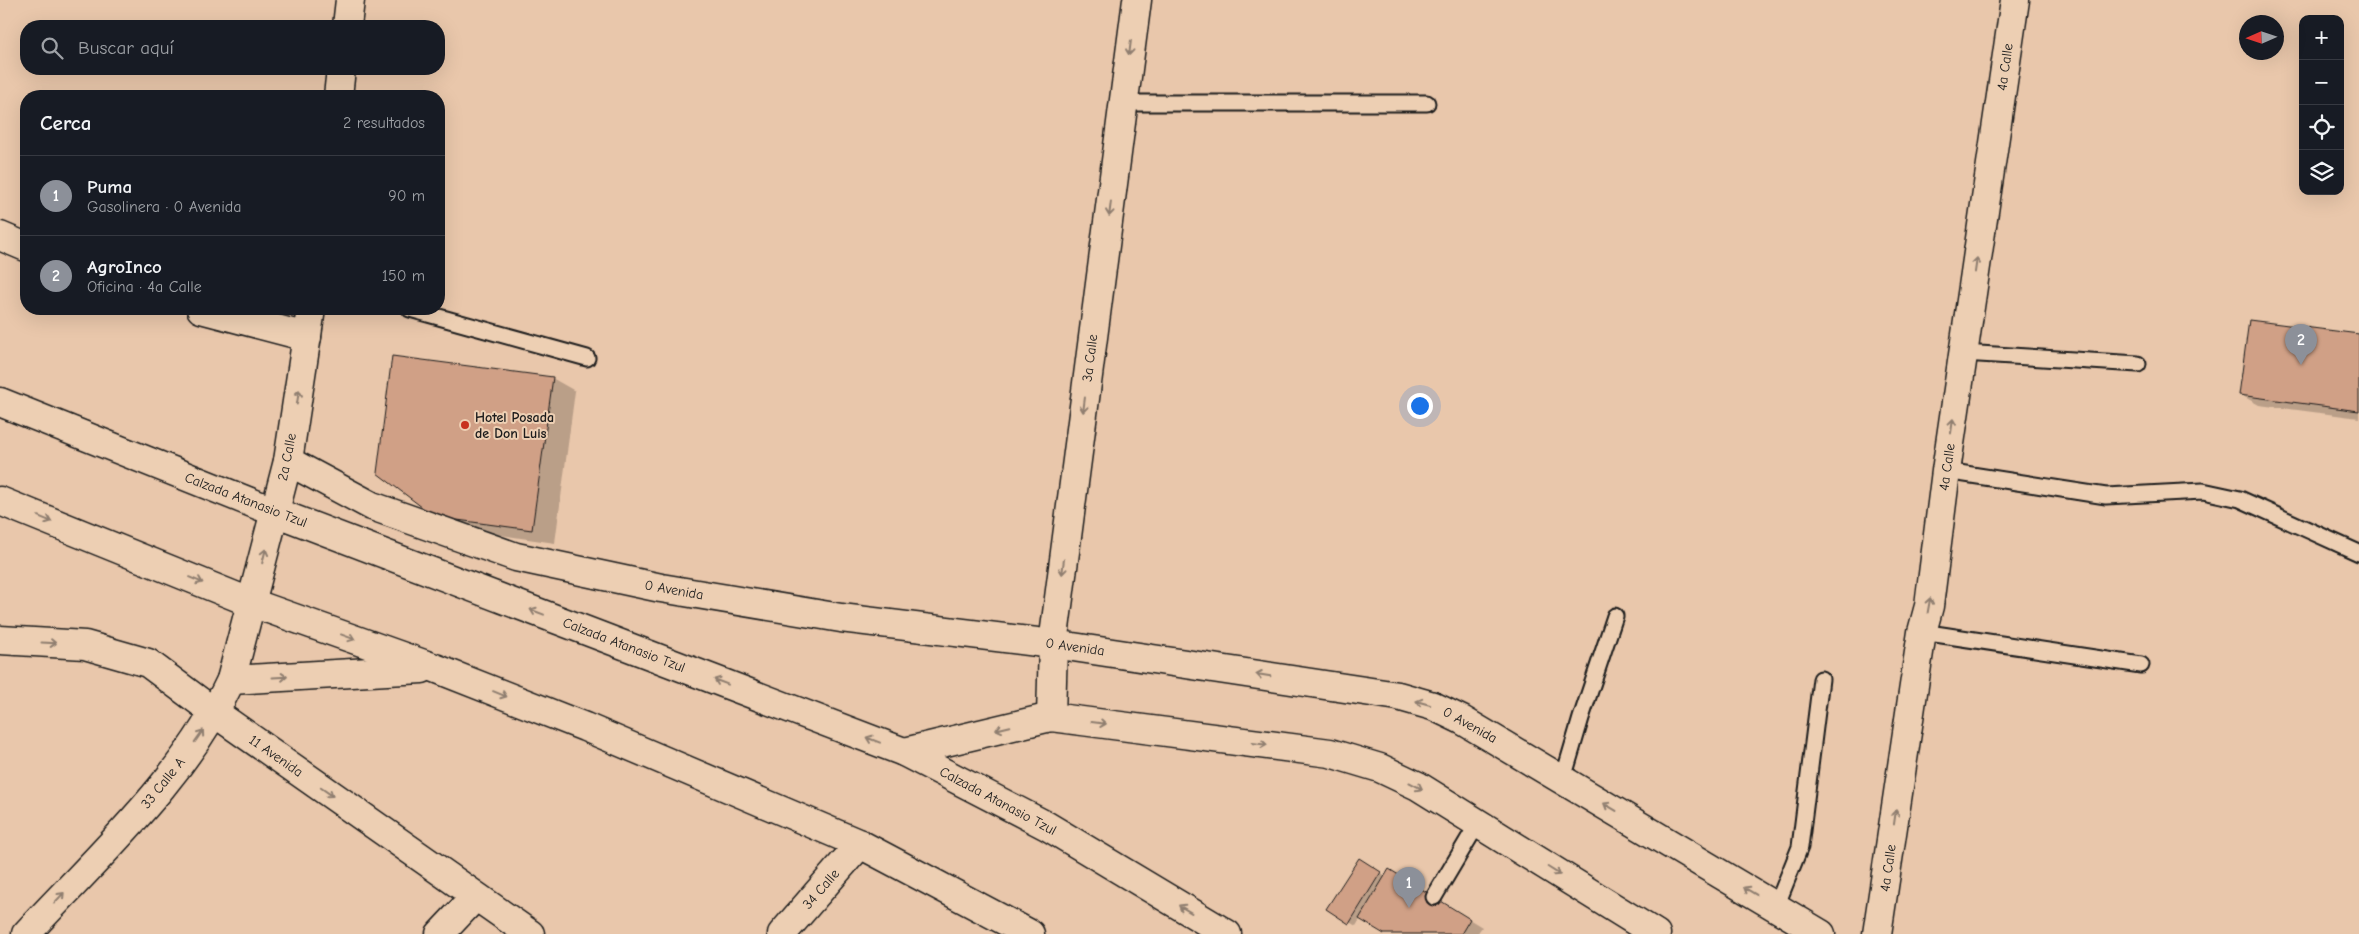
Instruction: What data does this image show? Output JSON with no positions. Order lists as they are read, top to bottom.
{
  "streets": {
    "street": [
      "4a Calle",
      "3a Calle",
      "2a Calle",
      "Calzada Atanasio Tzul",
      "0 Avenida",
      "11 Avenida",
      "33 Calle A",
      "34 Calle"
    ]
  },
  "crossings": [
    ["3a Calle", "0 Avenida"],
    ["2a Calle", "Calzada Atanasio Tzul"],
    ["2a Calle", "0 Avenida"],
    ["2a Calle", "33 Calle A"],
    ["11 Avenida", "33 Calle A"]
  ],
  "one_way": [
    "4a Calle",
    "3a Calle",
    "2a Calle",
    "33 Calle A"
  ],
  "places": ["Hotel Posada de Don Luis"],
  "north": "left",
  "page": {
    "map_buttons": ["+", "−"],
    "search": "Buscar aquí",
    "heading": ["Cerca", "2 resultados"],
    "list": [
      {
        "mark": "1",
        "name": "Puma",
        "note": "Gasolinera · 0 Avenida",
        "value": "90 m"
      },
      {
        "mark": "2",
        "name": "AgroInco",
        "note": "Oficina · 4a Calle",
        "value": "150 m"
      }
    ],
    "pins": ["2", "1"]
  }
}
